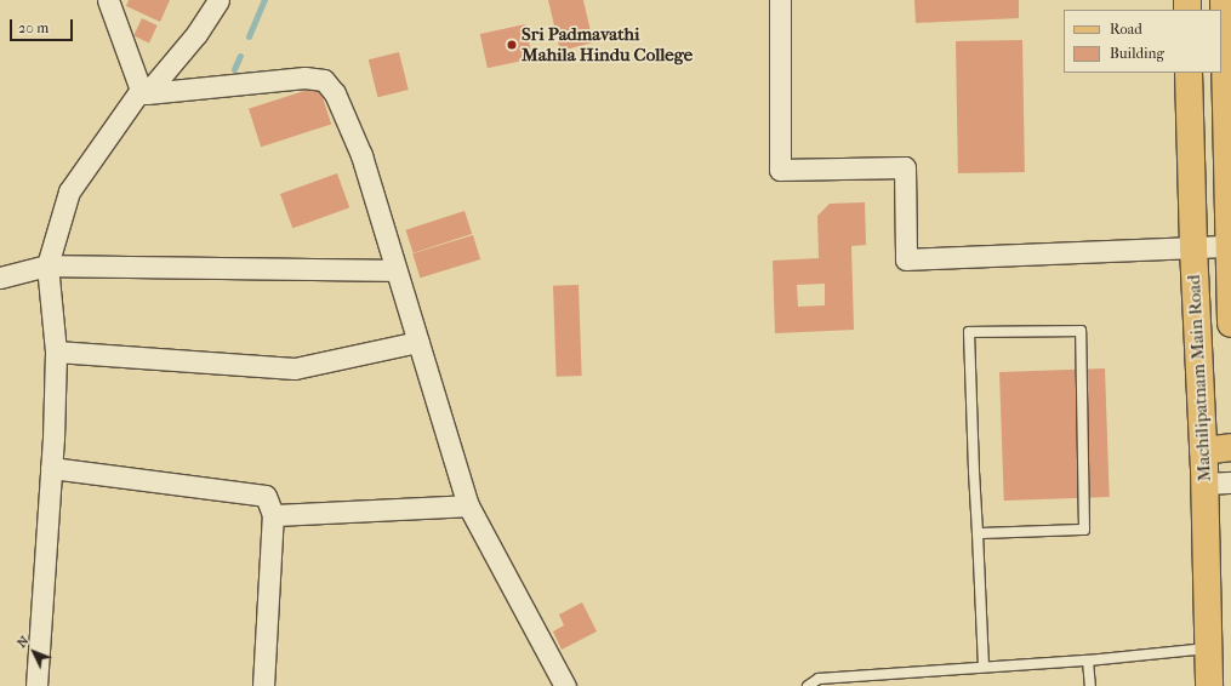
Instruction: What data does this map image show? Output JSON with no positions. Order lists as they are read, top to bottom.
{
  "streets": {
    "main road": ["Machilipatnam Main Road"]
  },
  "places": ["Sri Padmavathi Mahila Hindu College"],
  "legend": ["Road", "Building"],
  "scale_bar": "20 m",
  "north": "top left"
}
